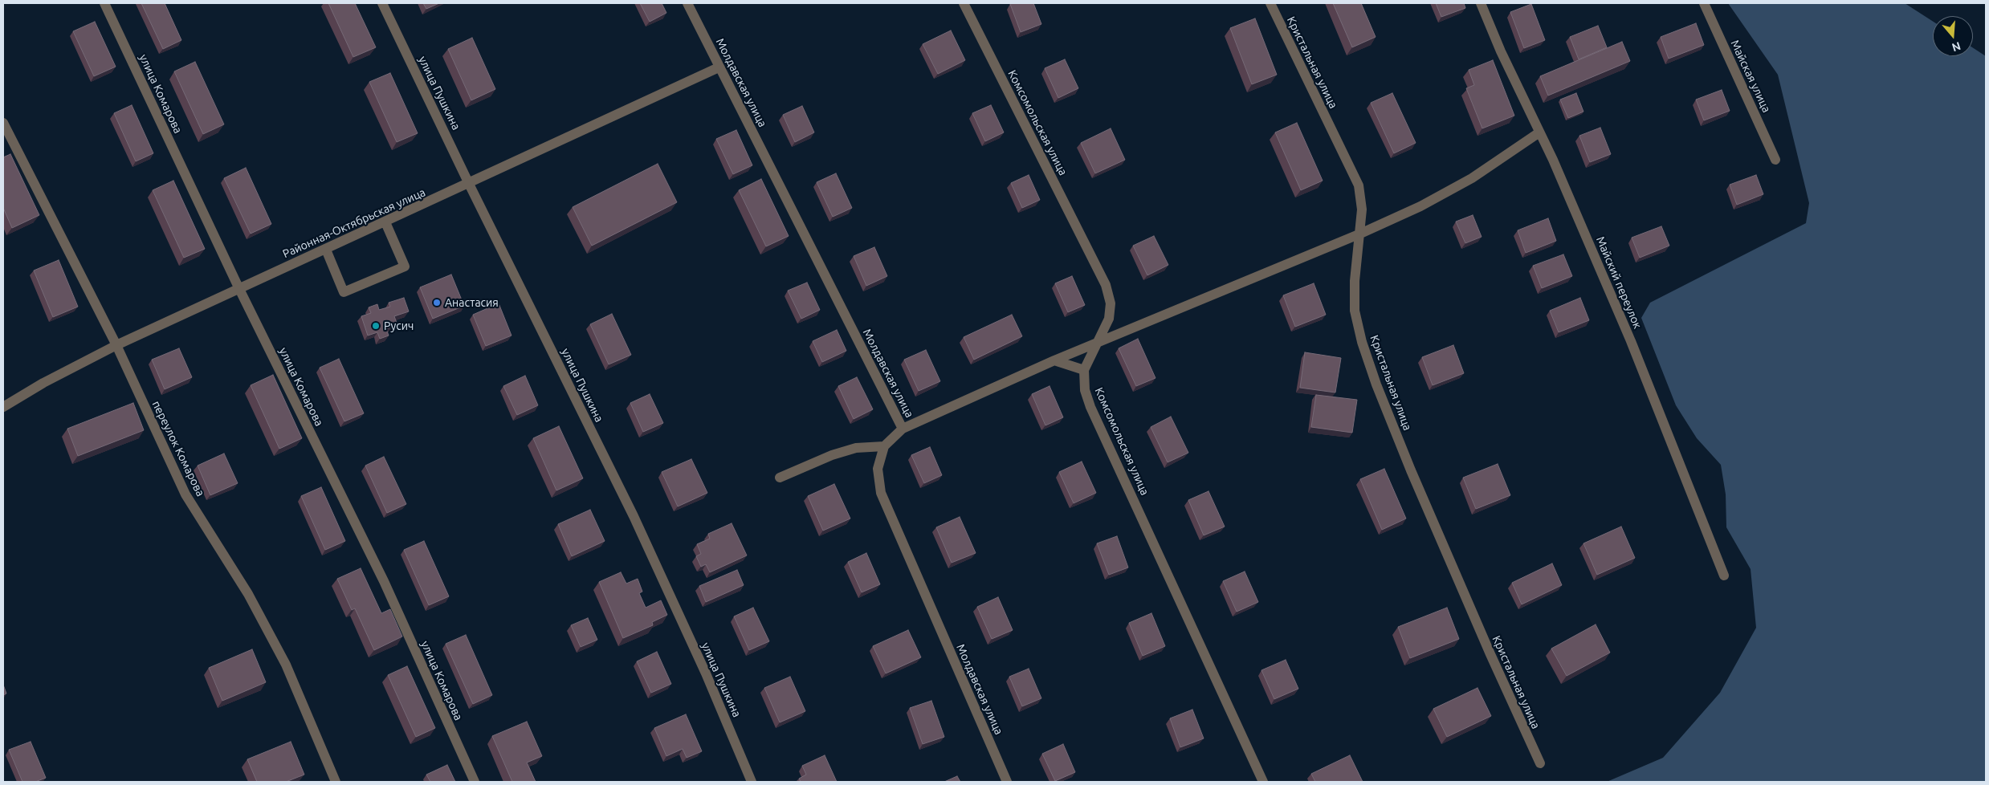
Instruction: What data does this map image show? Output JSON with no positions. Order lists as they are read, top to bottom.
{
  "streets": {
    "street": [
      "Кристальная улица",
      "Майская улица",
      "Молдавская улица",
      "улица Пушкина",
      "улица Комарова",
      "Комсомольская улица",
      "Районная-Октябрьская улица",
      "Майский переулок",
      "переулок Комарова"
    ]
  },
  "crossings": [
    ["Молдавская улица", "Районная-Октябрьская улица"],
    ["улица Пушкина", "Районная-Октябрьская улица"],
    ["улица Комарова", "Районная-Октябрьская улица"],
    ["Районная-Октябрьская улица", "переулок Комарова"]
  ],
  "places": ["Анастасия", "Русич"],
  "north": "bottom"
}
